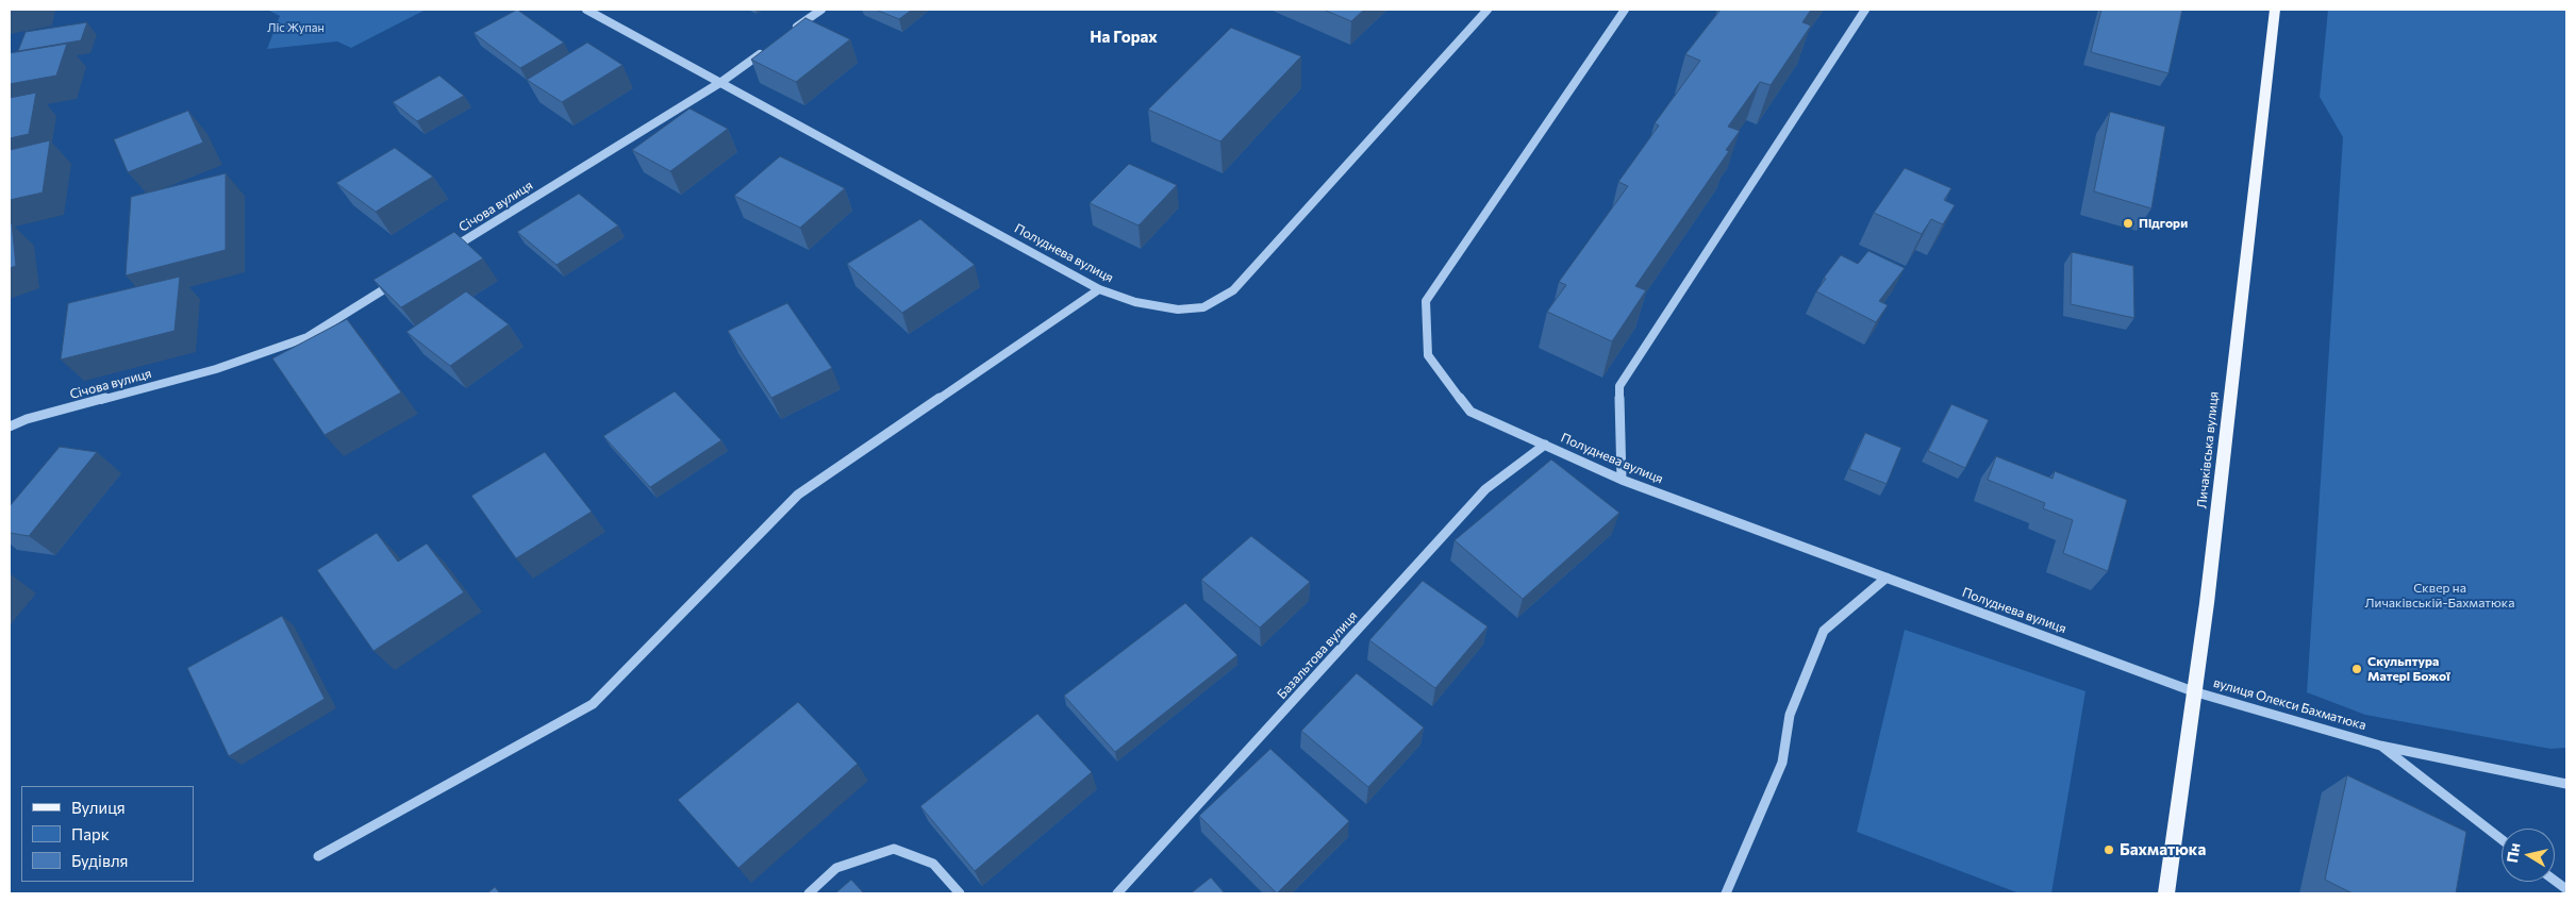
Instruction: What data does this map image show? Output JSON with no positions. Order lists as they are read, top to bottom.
{
  "streets": {
    "main road": ["Личаківська вулиця"],
    "street": [
      "Січова вулиця",
      "Полуднева вулиця",
      "Базальтова вулиця",
      "вулиця Олекси Бахматюка"
    ]
  },
  "crossings": [
    ["Січова вулиця", "Полуднева вулиця"],
    ["Полуднева вулиця", "Личаківська вулиця"],
    ["Полуднева вулиця", "Базальтова вулиця"],
    ["Полуднева вулиця", "вулиця Олекси Бахматюка"],
    ["Личаківська вулиця", "вулиця Олекси Бахматюка"]
  ],
  "districts": ["На Горах"],
  "parks": ["Ліс Жупан", "Сквер на Личаківській-Бахматюка"],
  "places": ["Підгори", "Скульптура Матері Божої", "Бахматюка"],
  "legend": ["Вулиця", "Парк", "Будівля"],
  "north": "left"
}
